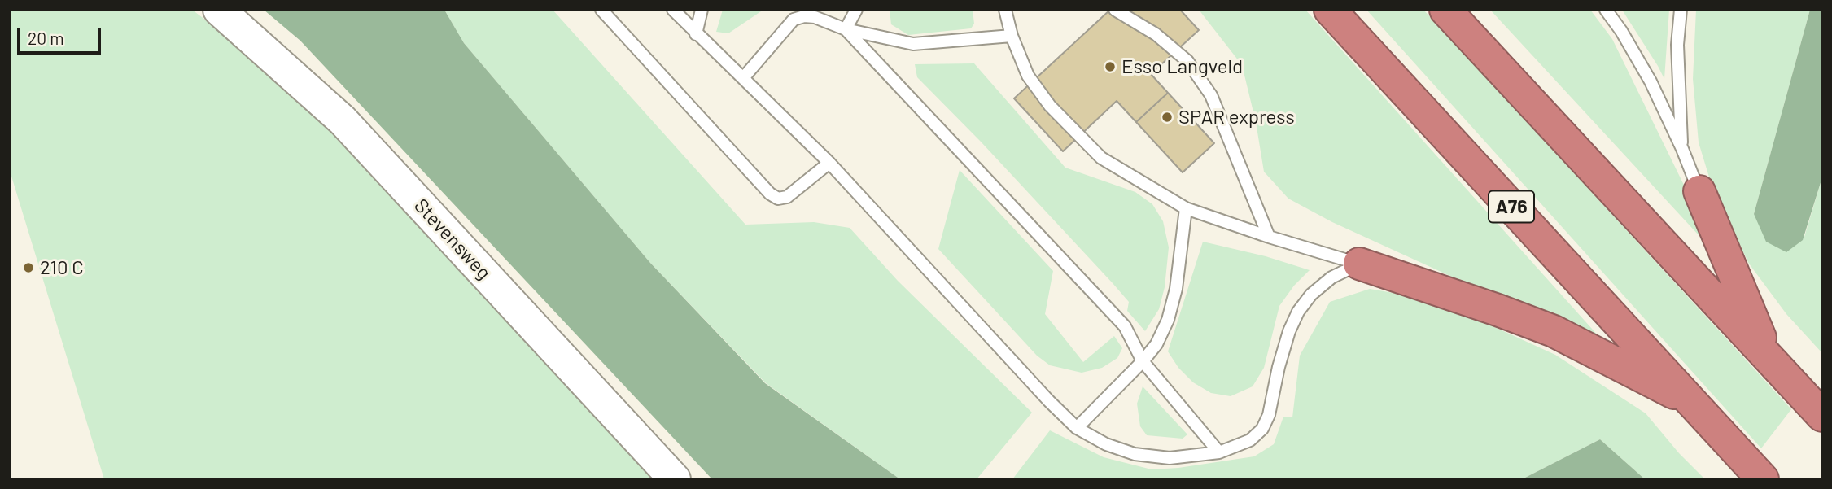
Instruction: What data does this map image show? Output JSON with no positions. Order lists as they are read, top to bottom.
{
  "streets": {
    "highway": ["A76"],
    "street": ["Stevensweg"]
  },
  "places": ["Esso Langveld", "SPAR express", "210 C"],
  "scale_bar": "20 m"
}
